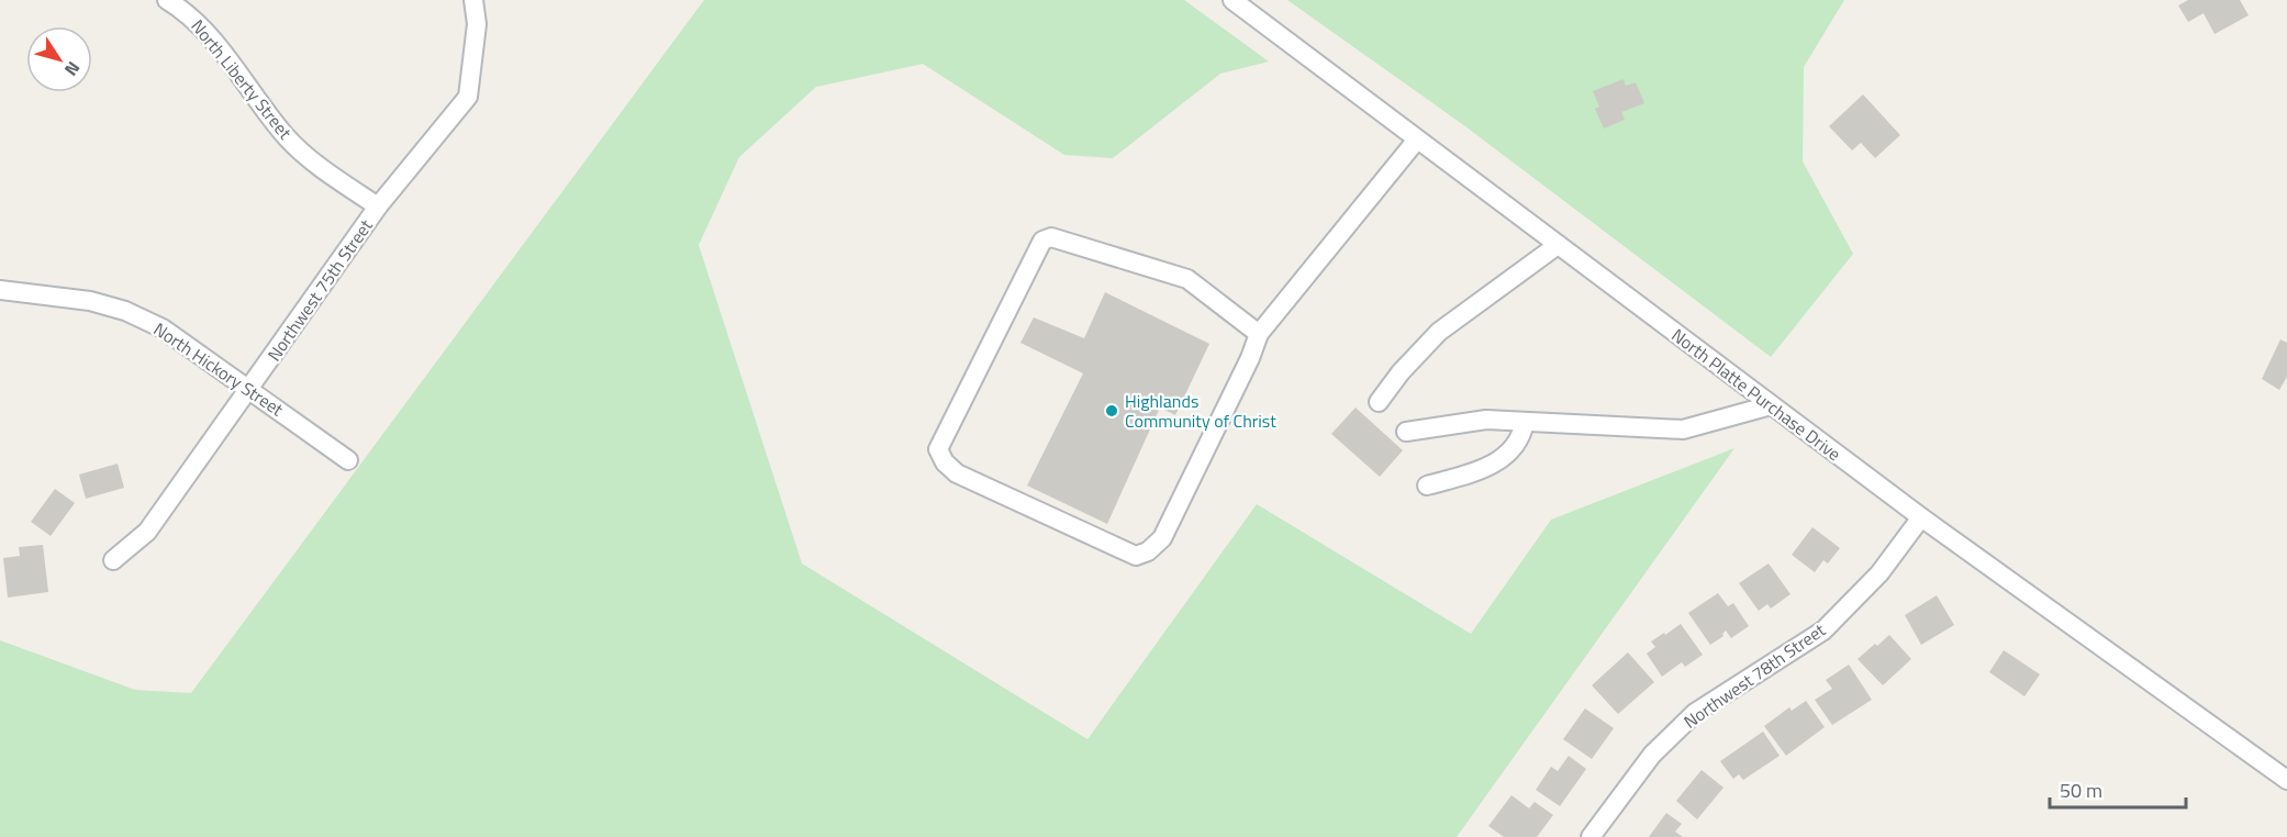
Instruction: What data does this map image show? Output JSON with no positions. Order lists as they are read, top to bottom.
{
  "streets": {
    "street": [
      "North Liberty Street",
      "Northwest 75th Street",
      "North Hickory Street",
      "North Platte Purchase Drive",
      "Northwest 78th Street"
    ]
  },
  "crossings": [
    ["North Liberty Street", "Northwest 75th Street"],
    ["Northwest 75th Street", "North Hickory Street"],
    ["North Platte Purchase Drive", "Northwest 78th Street"]
  ],
  "places": ["Highlands Community of Christ"],
  "scale_bar": "50 m",
  "north": "bottom right"
}
